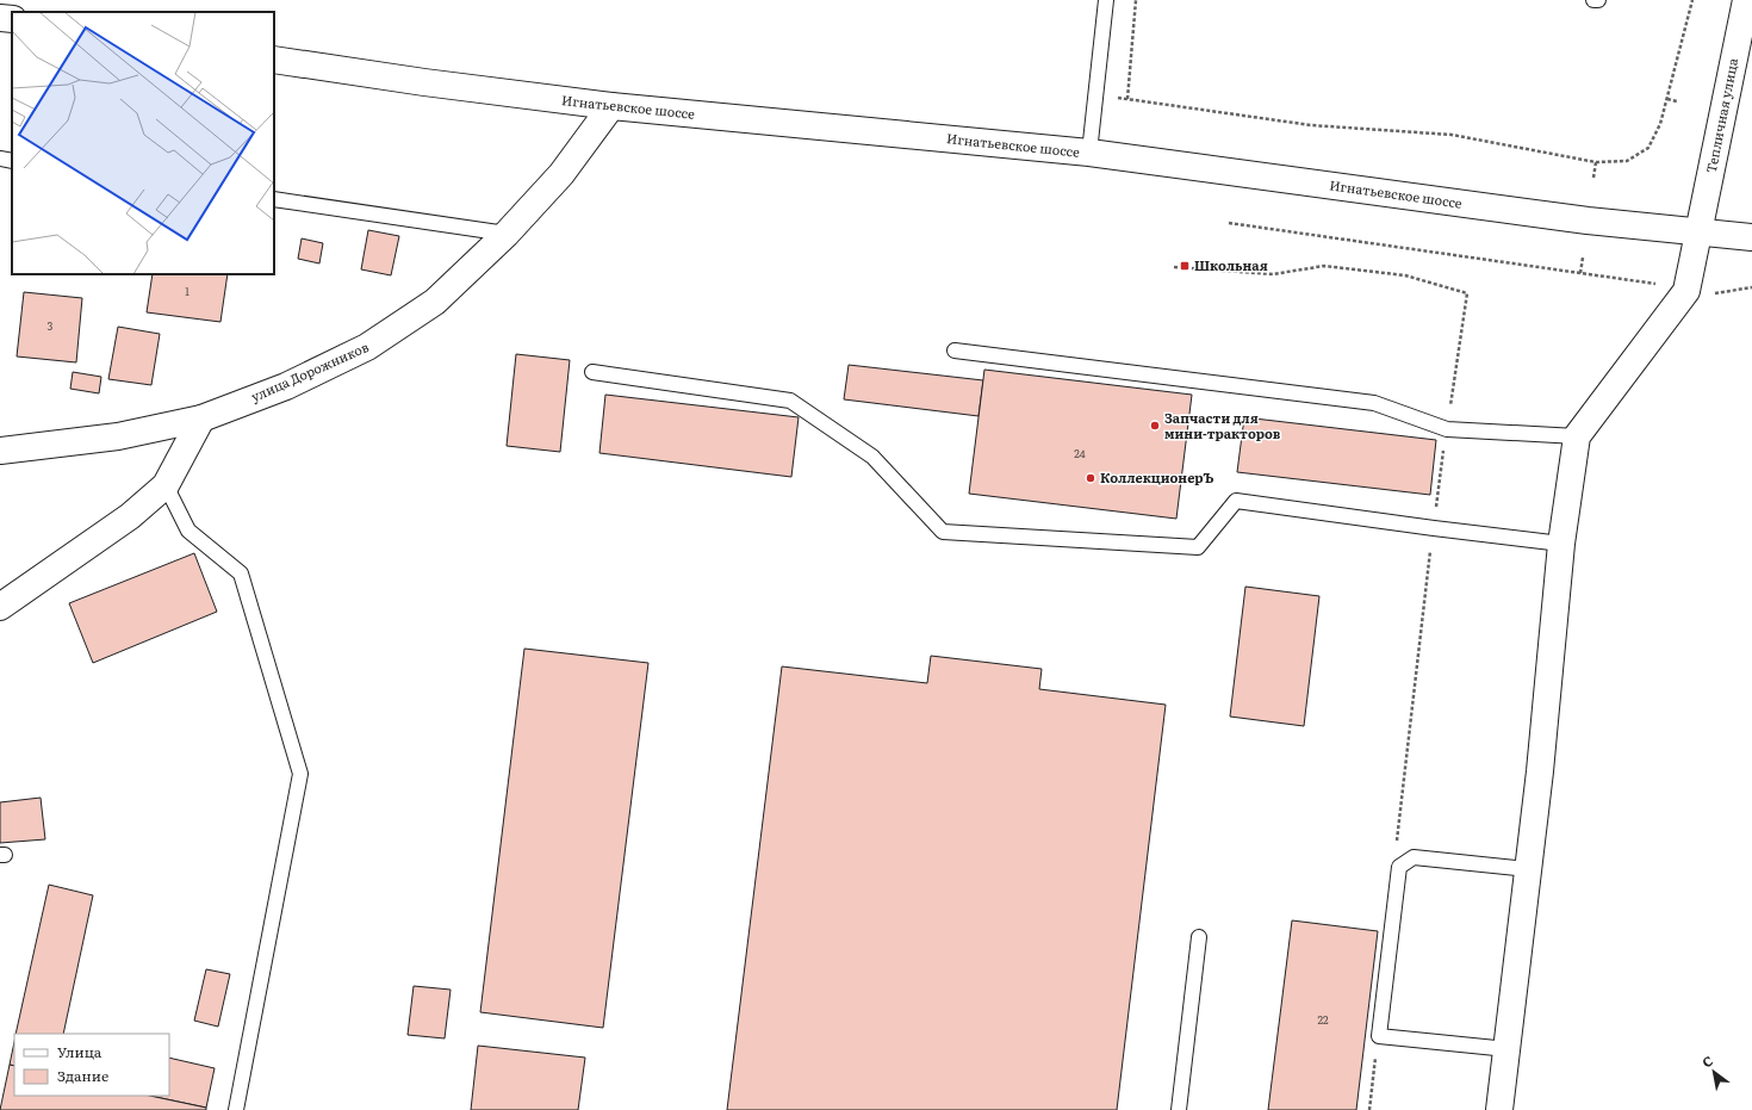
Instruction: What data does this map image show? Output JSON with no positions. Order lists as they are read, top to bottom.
{
  "streets": {
    "street": ["Игнатьевское шоссе", "Тепличная улица", "улица Дорожников"]
  },
  "crossings": [
    ["Игнатьевское шоссе", "Тепличная улица"],
    ["Игнатьевское шоссе", "улица Дорожников"]
  ],
  "places": {
    "transit": ["Школьная"],
    "other": ["Запчасти для мини-тракторов", "КоллекционерЪ"]
  },
  "house_numbers": [
    "1",
    "3",
    "24",
    "22"
  ],
  "legend": ["Улица", "Здание"],
  "north": "top left"
}
